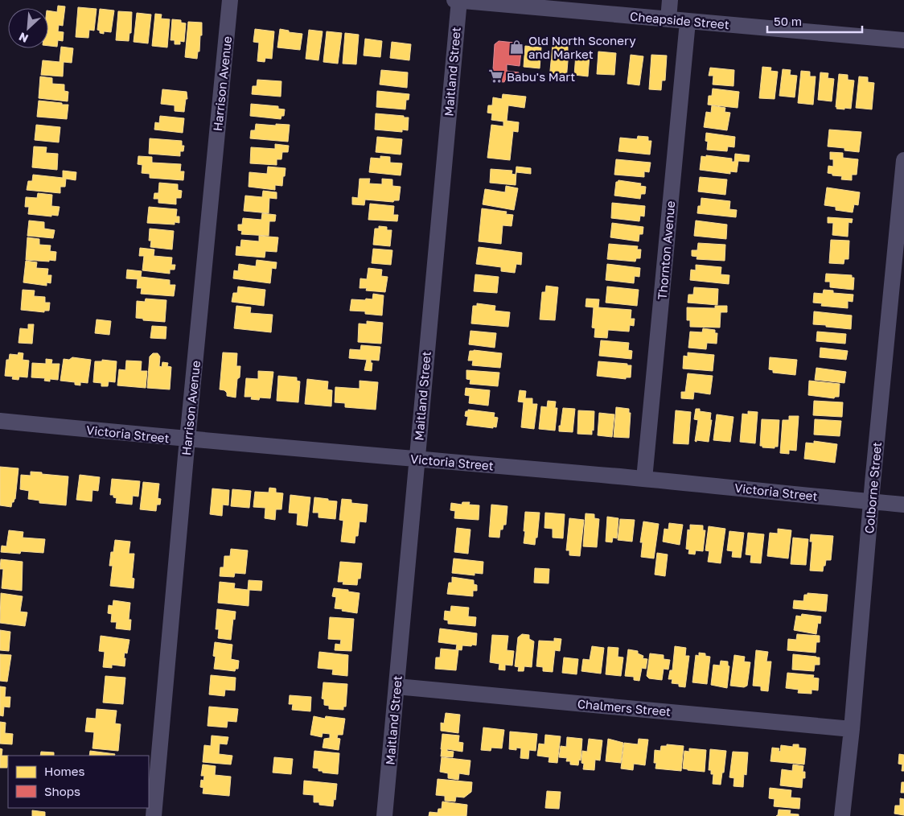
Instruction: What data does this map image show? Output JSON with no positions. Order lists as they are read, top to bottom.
{
  "streets": {
    "street": [
      "Cheapside Street",
      "Maitland Street",
      "Harrison Avenue",
      "Thornton Avenue",
      "Victoria Street",
      "Colborne Street",
      "Chalmers Street"
    ]
  },
  "crossings": [
    ["Cheapside Street", "Maitland Street"],
    ["Cheapside Street", "Thornton Avenue"],
    ["Maitland Street", "Victoria Street"],
    ["Maitland Street", "Chalmers Street"],
    ["Harrison Avenue", "Victoria Street"],
    ["Thornton Avenue", "Victoria Street"],
    ["Victoria Street", "Colborne Street"],
    ["Colborne Street", "Chalmers Street"]
  ],
  "places": {
    "shop": ["Old North Sconery and Market"],
    "supermarket": ["Babu's Mart"]
  },
  "legend": ["Homes", "Shops"],
  "scale_bar": "50 m",
  "north": "bottom left"
}
